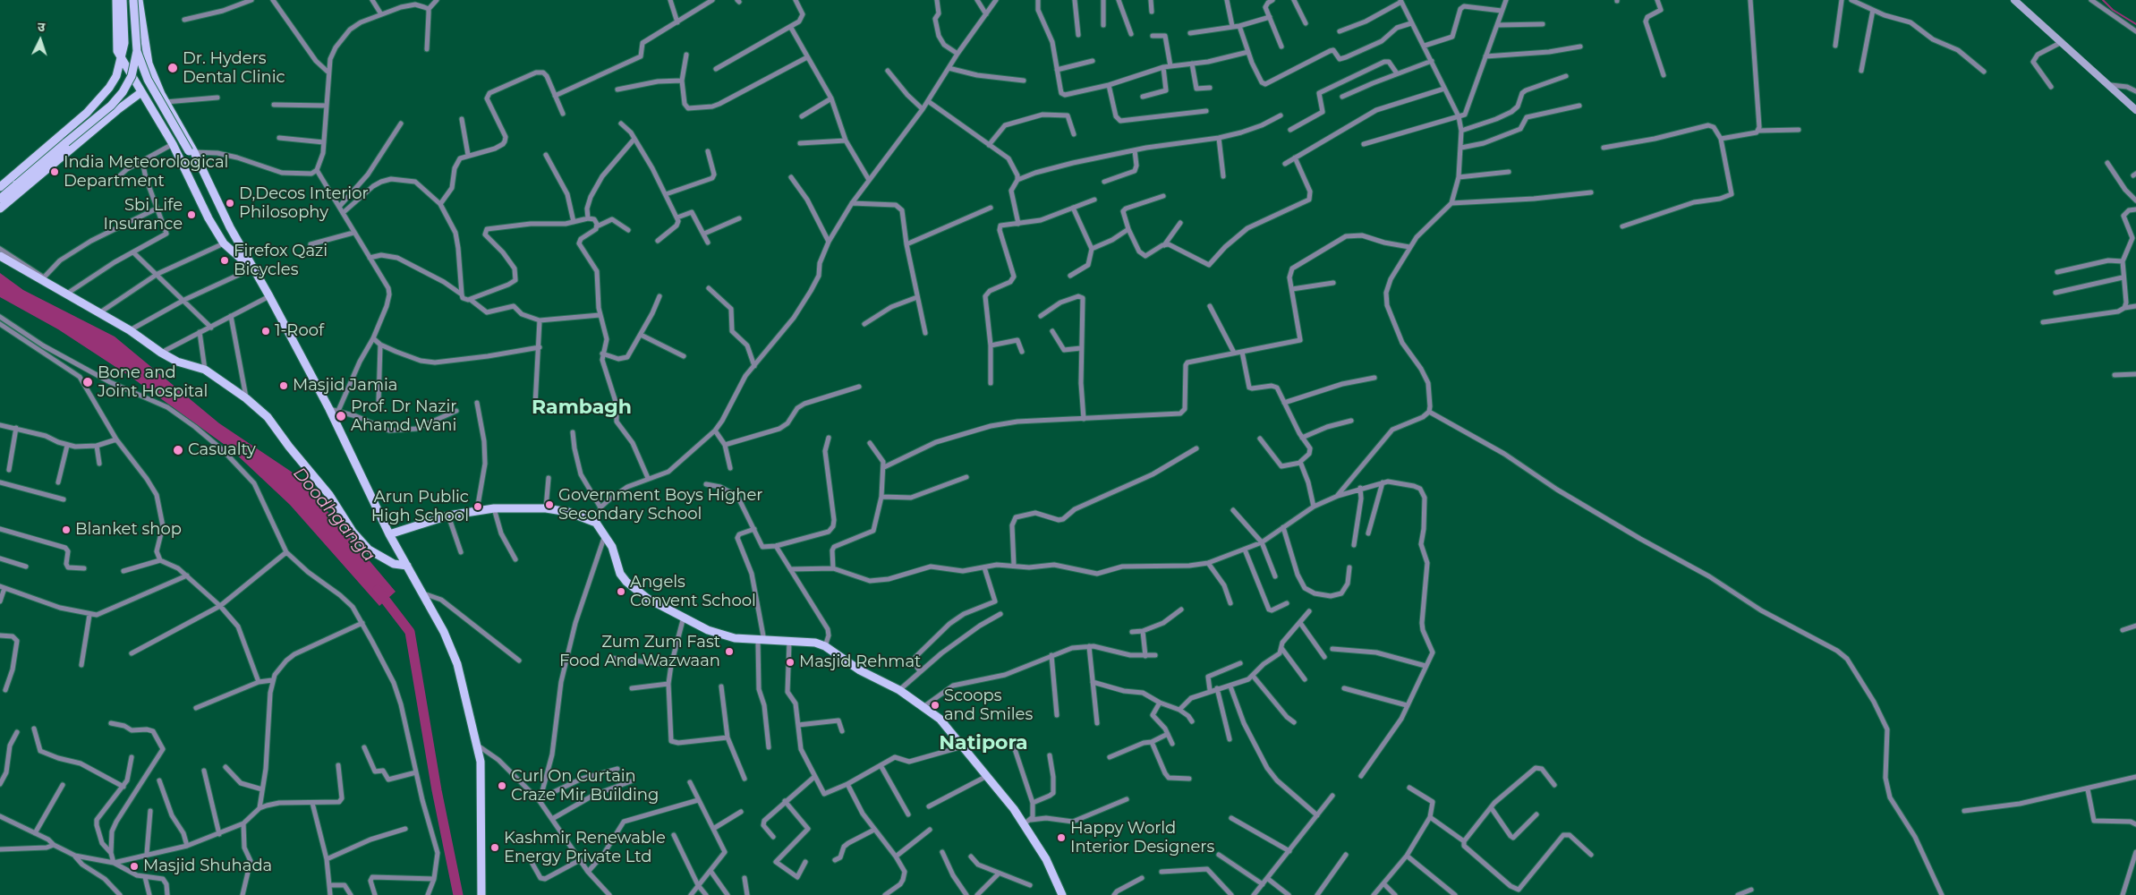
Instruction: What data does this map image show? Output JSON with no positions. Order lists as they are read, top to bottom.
{
  "districts": ["Rambagh", "Natipora"],
  "water": ["Doodhganga"],
  "places": [
    "Dr. Hyders Dental Clinic",
    "India Meteorological Department",
    "D,Decos Interior Philosophy",
    "Sbi Life Insurance",
    "Firefox Qazi Bicycles",
    "1-Roof",
    "Bone and Joint Hospital",
    "Masjid Jamia",
    "Prof. Dr Nazir Ahamd Wani",
    "Casualty",
    "Government Boys Higher Secondary School",
    "Arun Public High School",
    "Blanket shop",
    "Angels Convent School",
    "Zum Zum Fast Food And Wazwaan",
    "Masjid Rehmat",
    "Scoops and Smiles",
    "Curl On Curtain Craze Mir Building",
    "Happy World Interior Designers",
    "Kashmir Renewable Energy Private Ltd",
    "Masjid Shuhada"
  ],
  "north": "top"
}
